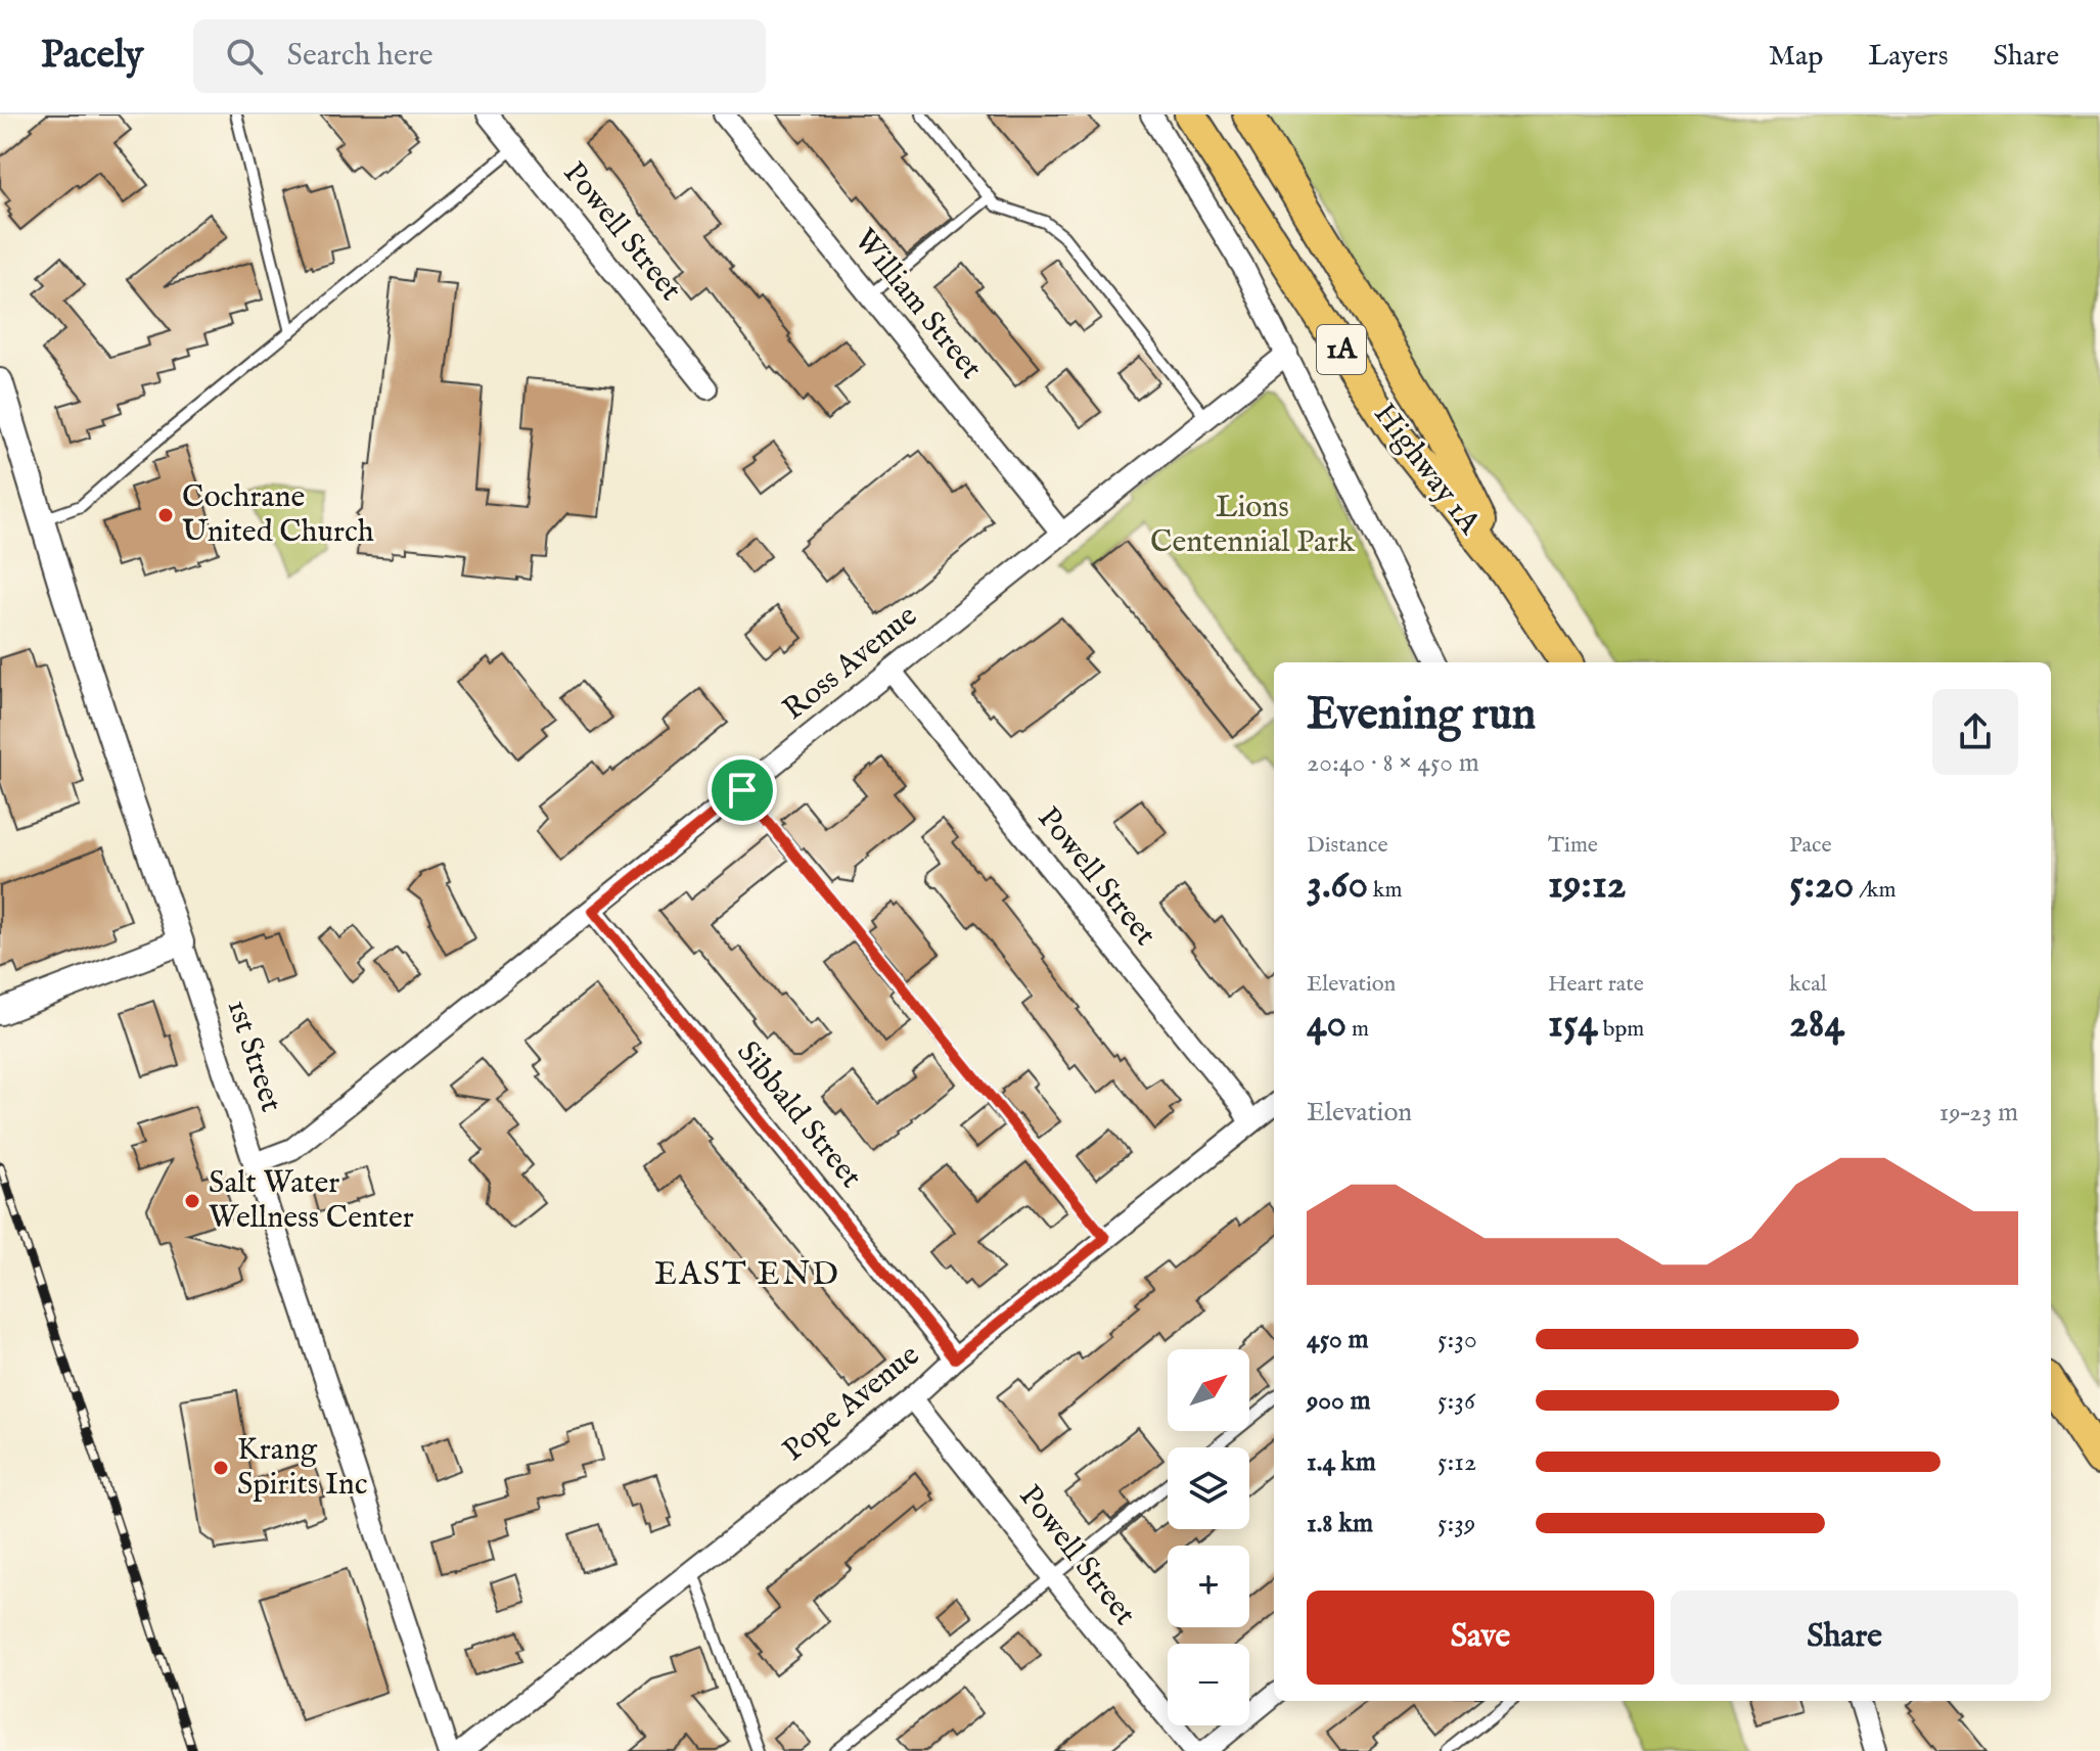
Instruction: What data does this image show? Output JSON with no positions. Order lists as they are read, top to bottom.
{
  "streets": {
    "main road": ["1A", "Highway 1A"],
    "street": [
      "Powell Street",
      "William Street",
      "Ross Avenue",
      "1st Street",
      "Sibbald Street",
      "Pope Avenue"
    ]
  },
  "crossings": [
    ["Powell Street", "Ross Avenue"],
    ["Powell Street", "Pope Avenue"],
    ["William Street", "Ross Avenue"],
    ["Ross Avenue", "1st Street"],
    ["Ross Avenue", "Sibbald Street"],
    ["Sibbald Street", "Pope Avenue"]
  ],
  "districts": ["EAST END"],
  "parks": ["Lions Centennial Park"],
  "places": ["Cochrane United Church", "Salt Water Wellness Center", "Krang Spirits Inc"],
  "north": "top right",
  "page": {
    "header": "Pacely",
    "search": "Search here",
    "nav": ["Map", "Layers", "Share"],
    "heading": ["Evening run", "20:40 · 8 × 450 m"],
    "stats": [
      ["Distance", "3.60 km"],
      ["Time", "19:12"],
      ["Pace", "5:20 /km"],
      ["Elevation", "40 m"],
      ["Heart rate", "154 bpm"],
      ["kcal", "284"]
    ],
    "chart": ["Elevation", "19–23 m"],
    "list": [
      {
        "name": "450 m",
        "note": "5:30"
      },
      {
        "name": "900 m",
        "note": "5:36"
      },
      {
        "name": "1.4 km",
        "note": "5:12"
      },
      {
        "name": "1.8 km",
        "note": "5:39"
      }
    ],
    "map_buttons": ["+", "−"],
    "buttons": ["Save", "Share"]
  }
}
